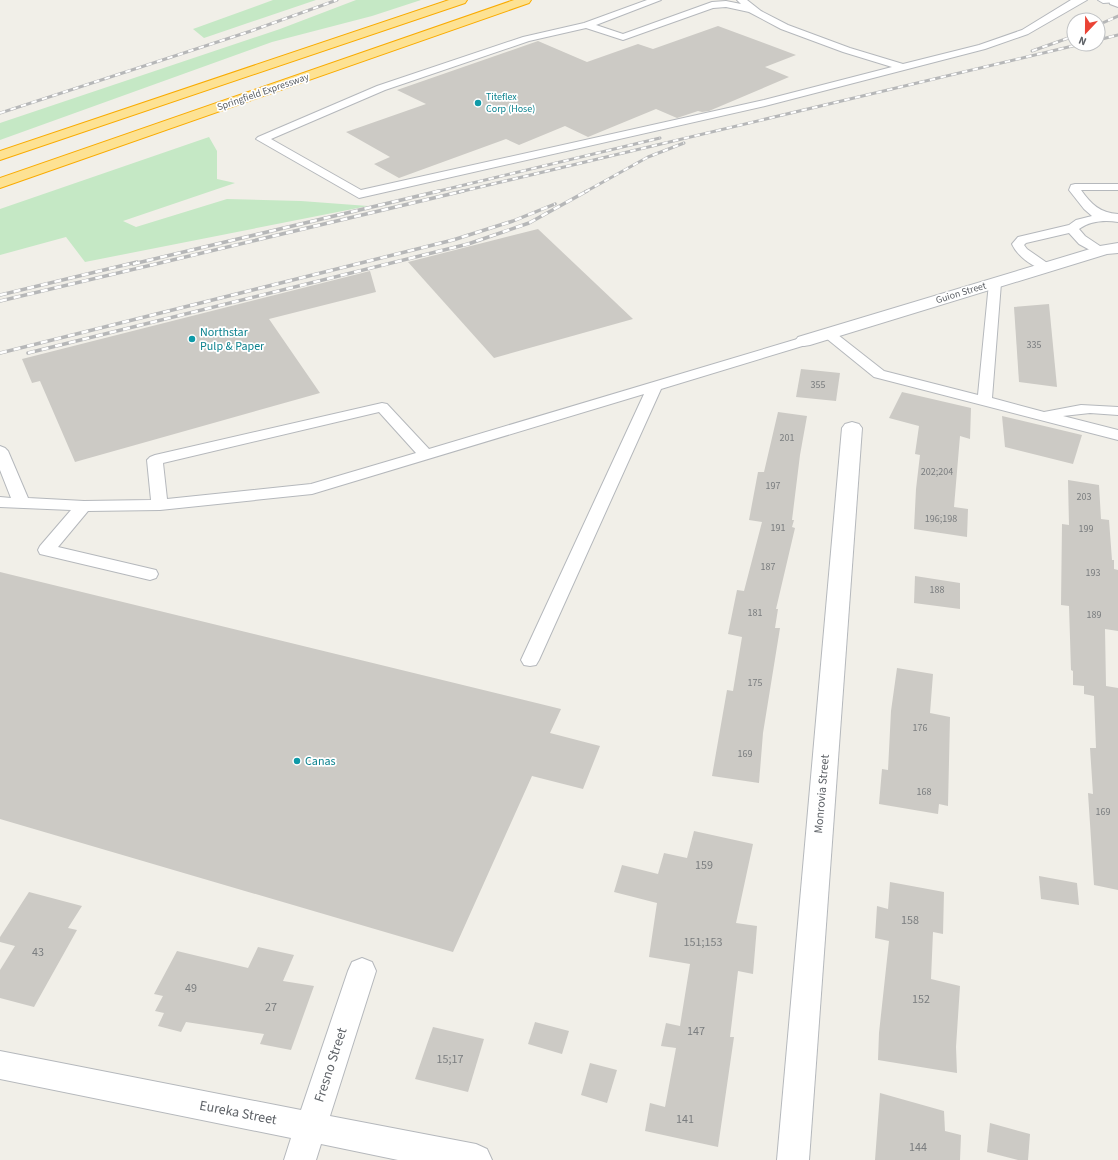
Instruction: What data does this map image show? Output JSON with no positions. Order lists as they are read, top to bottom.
{
  "streets": {
    "highway": ["Springfield Expressway"],
    "street": [
      "Guion Street",
      "Monrovia Street",
      "Fresno Street",
      "Eureka Street"
    ]
  },
  "crossings": [
    ["Fresno Street", "Eureka Street"]
  ],
  "places": ["Titeflex Corp (Hose)", "Northstar Pulp & Paper", "Canas"],
  "house_numbers": [
    "335",
    "355",
    "201",
    "202;204",
    "197",
    "203",
    "196;198",
    "191",
    "199",
    "187",
    "193",
    "188",
    "181",
    "189",
    "175",
    "176",
    "169",
    "168",
    "169",
    "159",
    "158",
    "151;153",
    "43",
    "49",
    "152",
    "27",
    "147",
    "15;17",
    "141",
    "144"
  ],
  "north": "bottom"
}
